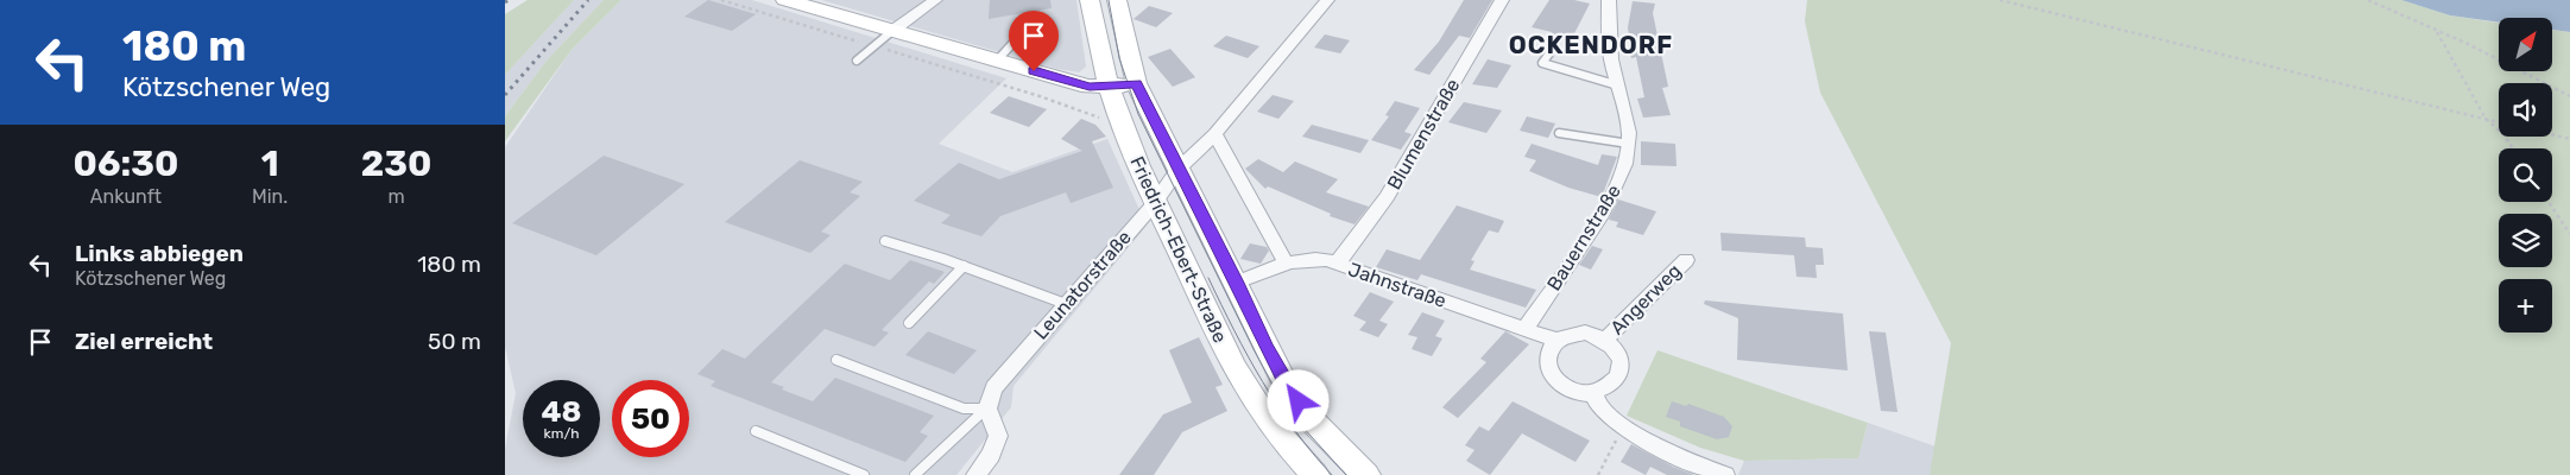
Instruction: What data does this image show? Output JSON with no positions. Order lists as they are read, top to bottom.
{
  "streets": {
    "main road": ["Friedrich-Ebert-Straße"],
    "street": [
      "Blumenstraße",
      "Bauernstraße",
      "Leunatorstraße",
      "Jahnstraße",
      "Angerweg"
    ]
  },
  "crossings": [
    ["Blumenstraße", "Jahnstraße"],
    ["Bauernstraße", "Jahnstraße"],
    ["Friedrich-Ebert-Straße", "Leunatorstraße"],
    ["Friedrich-Ebert-Straße", "Jahnstraße"],
    ["Jahnstraße", "Angerweg"]
  ],
  "districts": ["OCKENDORF"],
  "north": "top right",
  "page": {
    "turn": ["180 m", "Kötzschener Weg"],
    "map_buttons": "+",
    "eta": [
      "06:30",
      "Ankunft",
      "1",
      "Min.",
      "230",
      "m"
    ],
    "list": [
      {
        "name": "Links abbiegen",
        "note": "Kötzschener Weg",
        "value": "180 m"
      },
      {
        "name": "Ziel erreicht",
        "value": "50 m"
      }
    ],
    "speed": "48 km/h",
    "limit": "50"
  }
}
